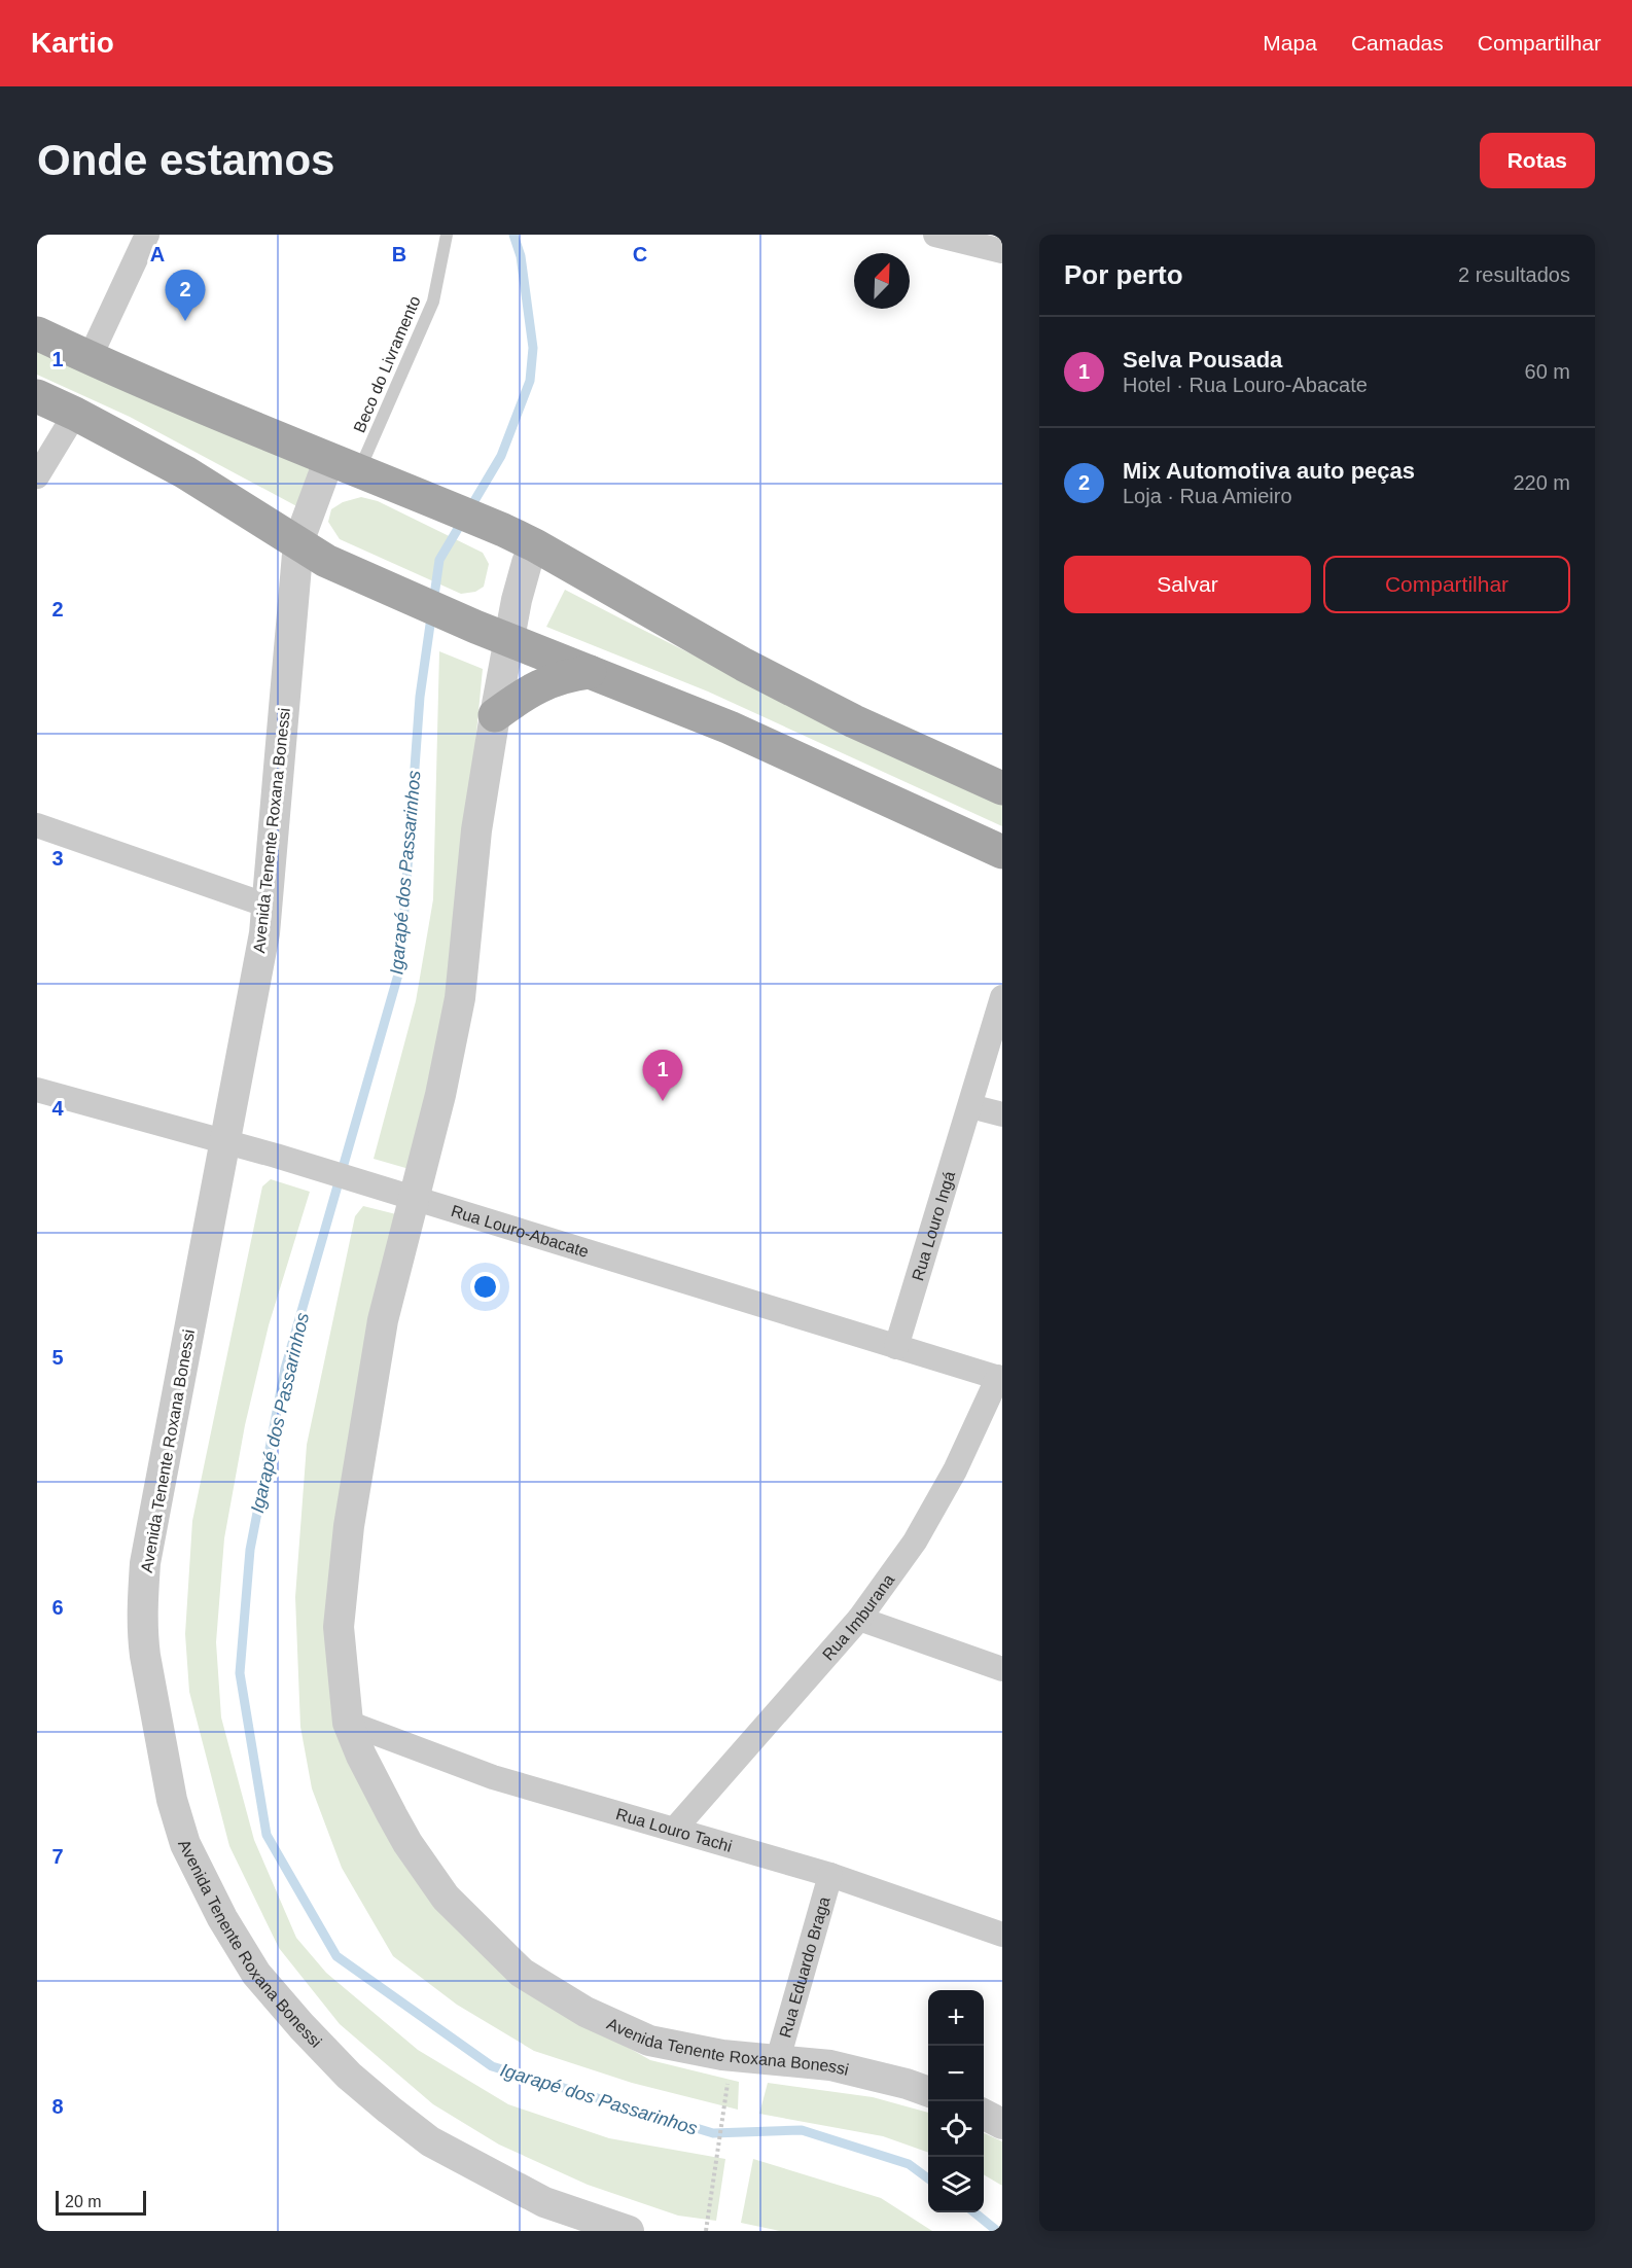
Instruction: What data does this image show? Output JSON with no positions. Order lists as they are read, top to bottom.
{
  "streets": {
    "street": [
      "Avenida Tenente Roxana Bonessi",
      "Rua Louro Ingá",
      "Rua Louro-Abacate",
      "Rua Imburana",
      "Rua Louro Tachi",
      "Rua Eduardo Braga"
    ],
    "lane": ["Beco do Livramento"]
  },
  "crossings": [
    ["Beco do Livramento", "Avenida Tenente Roxana Bonessi"],
    ["Avenida Tenente Roxana Bonessi", "Rua Louro-Abacate"],
    ["Avenida Tenente Roxana Bonessi", "Rua Louro Tachi"],
    ["Avenida Tenente Roxana Bonessi", "Rua Eduardo Braga"],
    ["Rua Louro Ingá", "Rua Louro-Abacate"],
    ["Rua Louro-Abacate", "Rua Imburana"],
    ["Rua Imburana", "Rua Louro Tachi"],
    ["Rua Louro Tachi", "Rua Eduardo Braga"]
  ],
  "water": ["Igarapé dos Passarinhos"],
  "scale_bar": "20 m",
  "north": "top right",
  "page": {
    "header": "Kartio",
    "nav": ["Mapa", "Camadas", "Compartilhar"],
    "buttons": [
      "Rotas",
      ["Salvar", "Compartilhar"]
    ],
    "title": "Onde estamos",
    "heading": ["Por perto", "2 resultados"],
    "pins": ["2", "1"],
    "list": [
      {
        "mark": "1",
        "name": "Selva Pousada",
        "note": "Hotel · Rua Louro-Abacate",
        "value": "60 m"
      },
      {
        "mark": "2",
        "name": "Mix Automotiva auto peças",
        "note": "Loja · Rua Amieiro",
        "value": "220 m"
      }
    ],
    "map_buttons": ["+", "−"],
    "scale": "20 m"
  },
  "grid": {
    "columns": ["A", "B", "C"],
    "rows": [
      "1",
      "2",
      "3",
      "4",
      "5",
      "6",
      "7",
      "8"
    ]
  }
}
